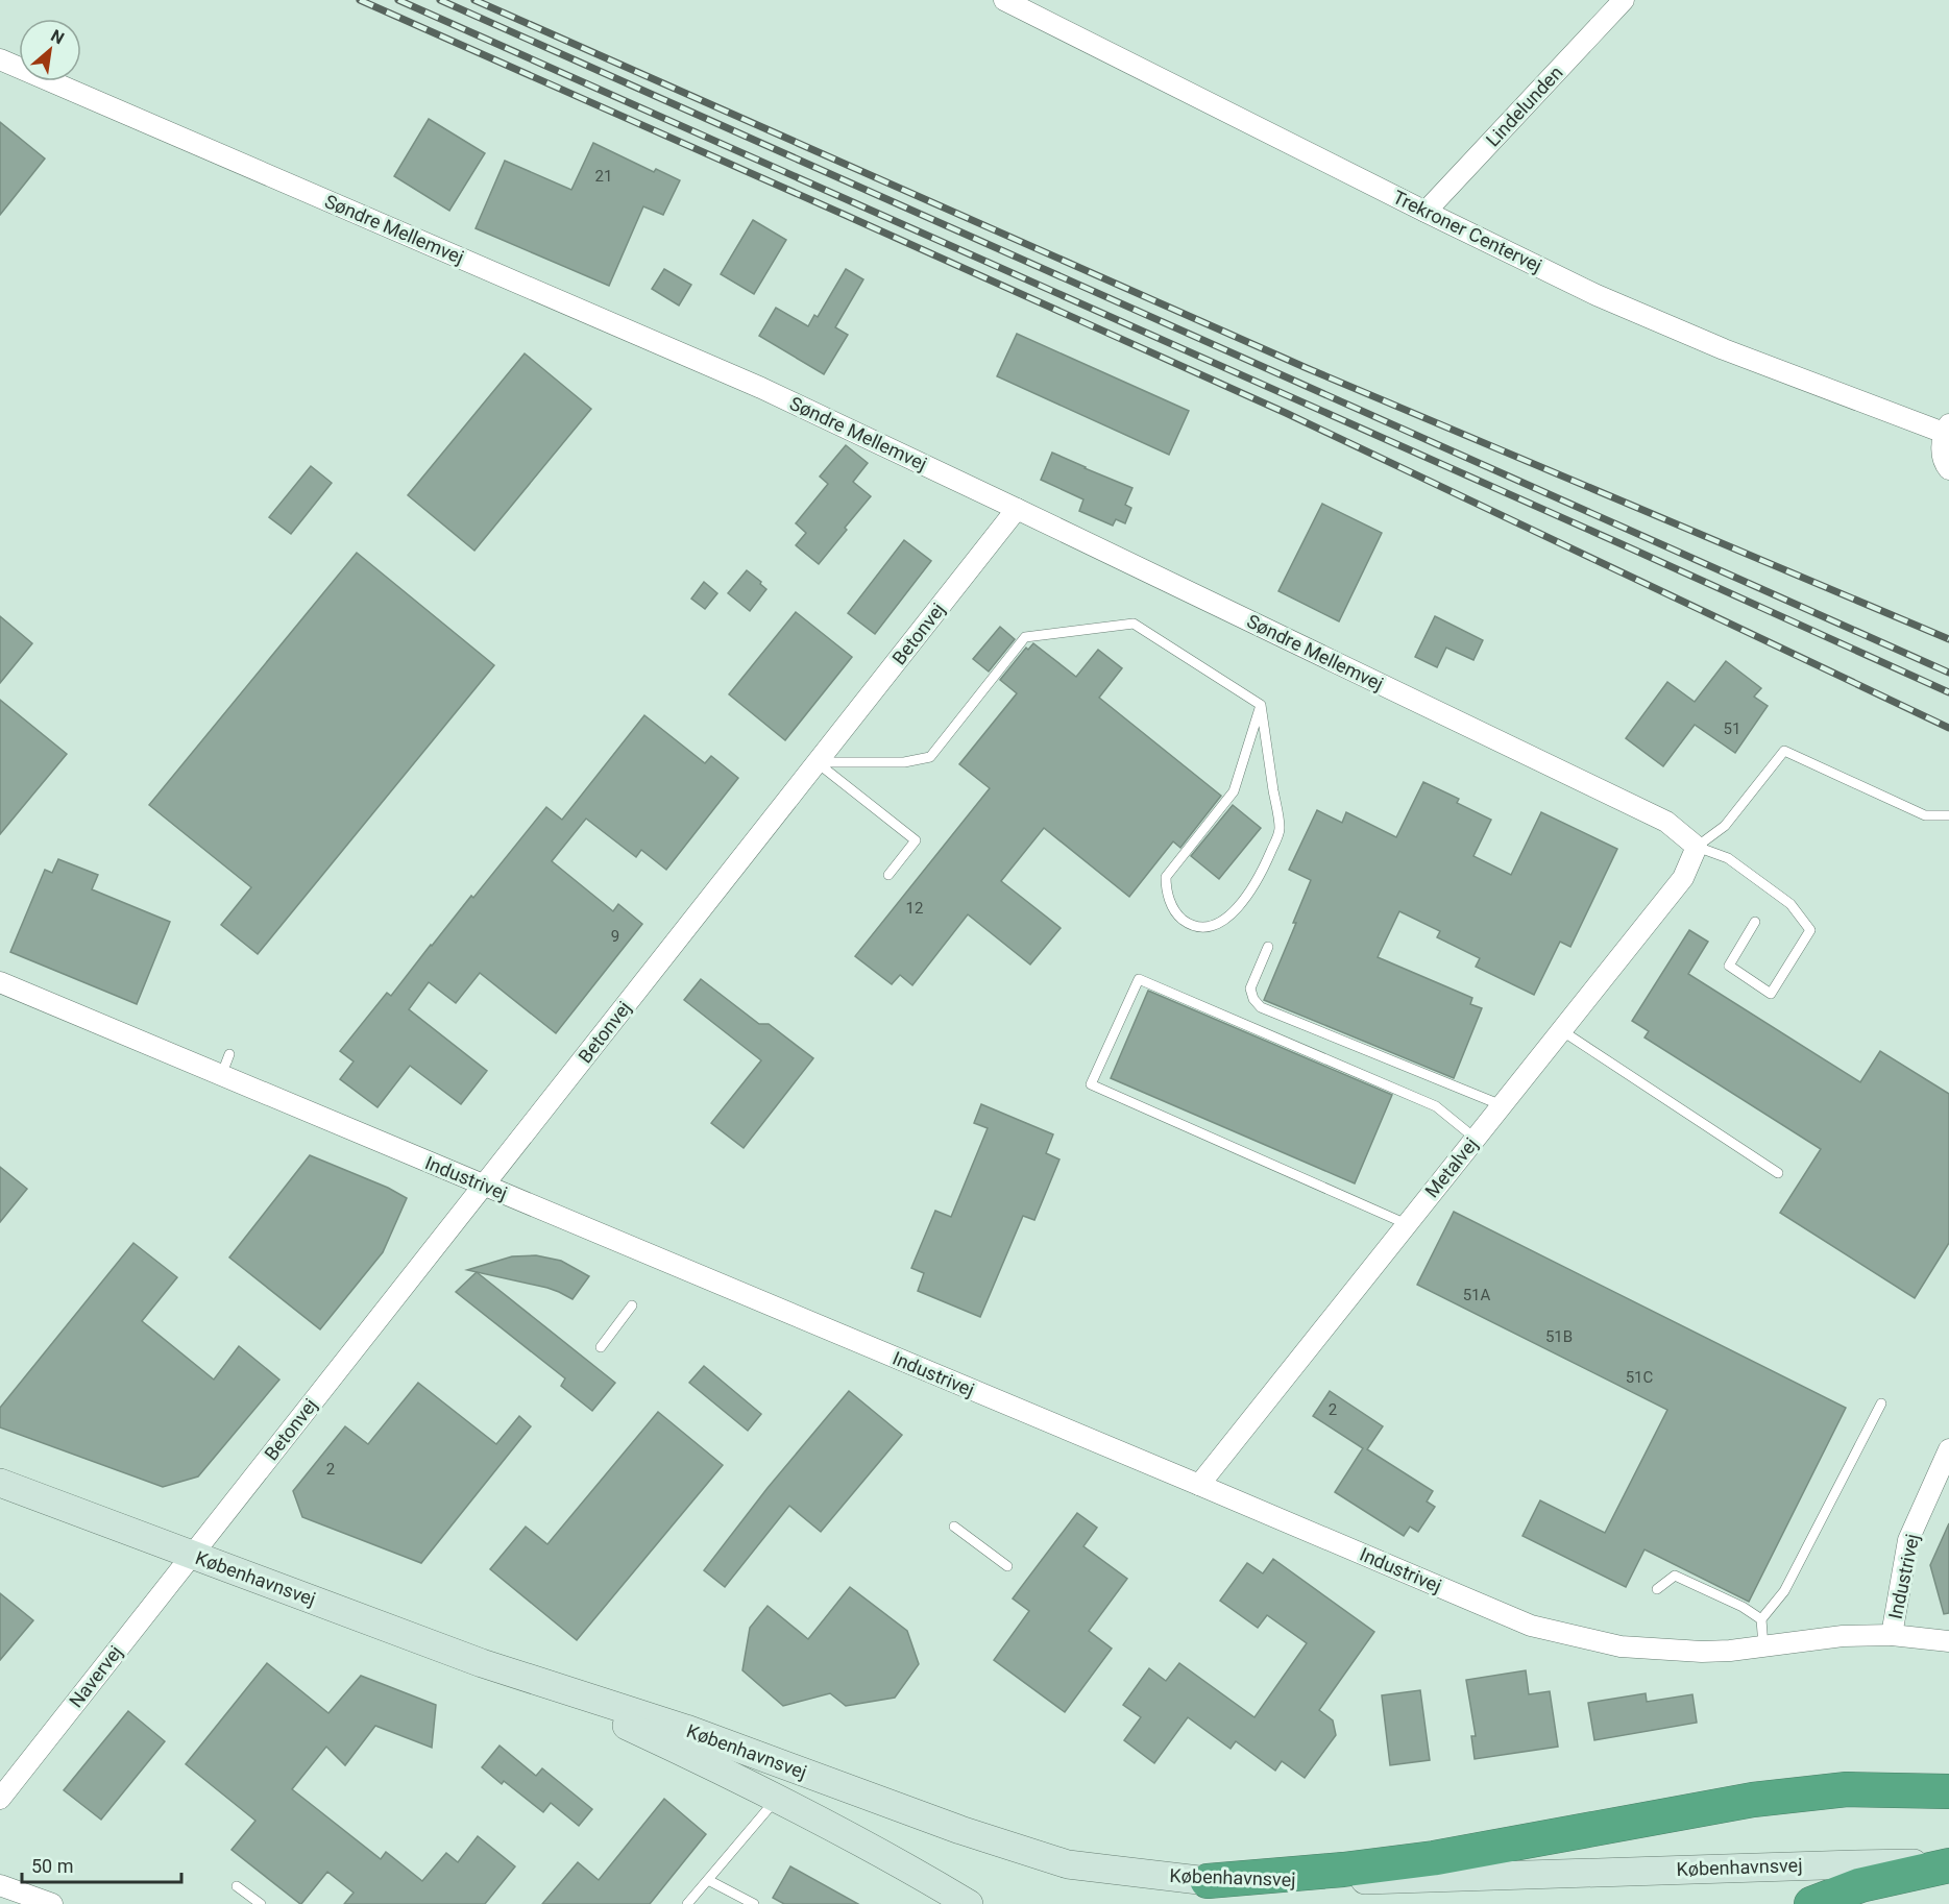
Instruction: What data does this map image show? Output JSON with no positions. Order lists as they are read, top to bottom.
{
  "streets": {
    "main road": ["Københavnsvej"],
    "street": [
      "Lindelunden",
      "Søndre Mellemvej",
      "Trekroner Centervej",
      "Betonvej",
      "Metalvej",
      "Industrivej",
      "Navervej"
    ]
  },
  "crossings": [
    ["Lindelunden", "Trekroner Centervej"],
    ["Søndre Mellemvej", "Betonvej"],
    ["Søndre Mellemvej", "Metalvej"],
    ["Betonvej", "Industrivej"],
    ["Betonvej", "Københavnsvej"],
    ["Betonvej", "Navervej"],
    ["Metalvej", "Industrivej"],
    ["Københavnsvej", "Navervej"]
  ],
  "house_numbers": [
    "21",
    "51",
    "12",
    "9",
    "51A",
    "51B",
    "51C",
    "2",
    "2"
  ],
  "scale_bar": "50 m",
  "north": "top right"
}
